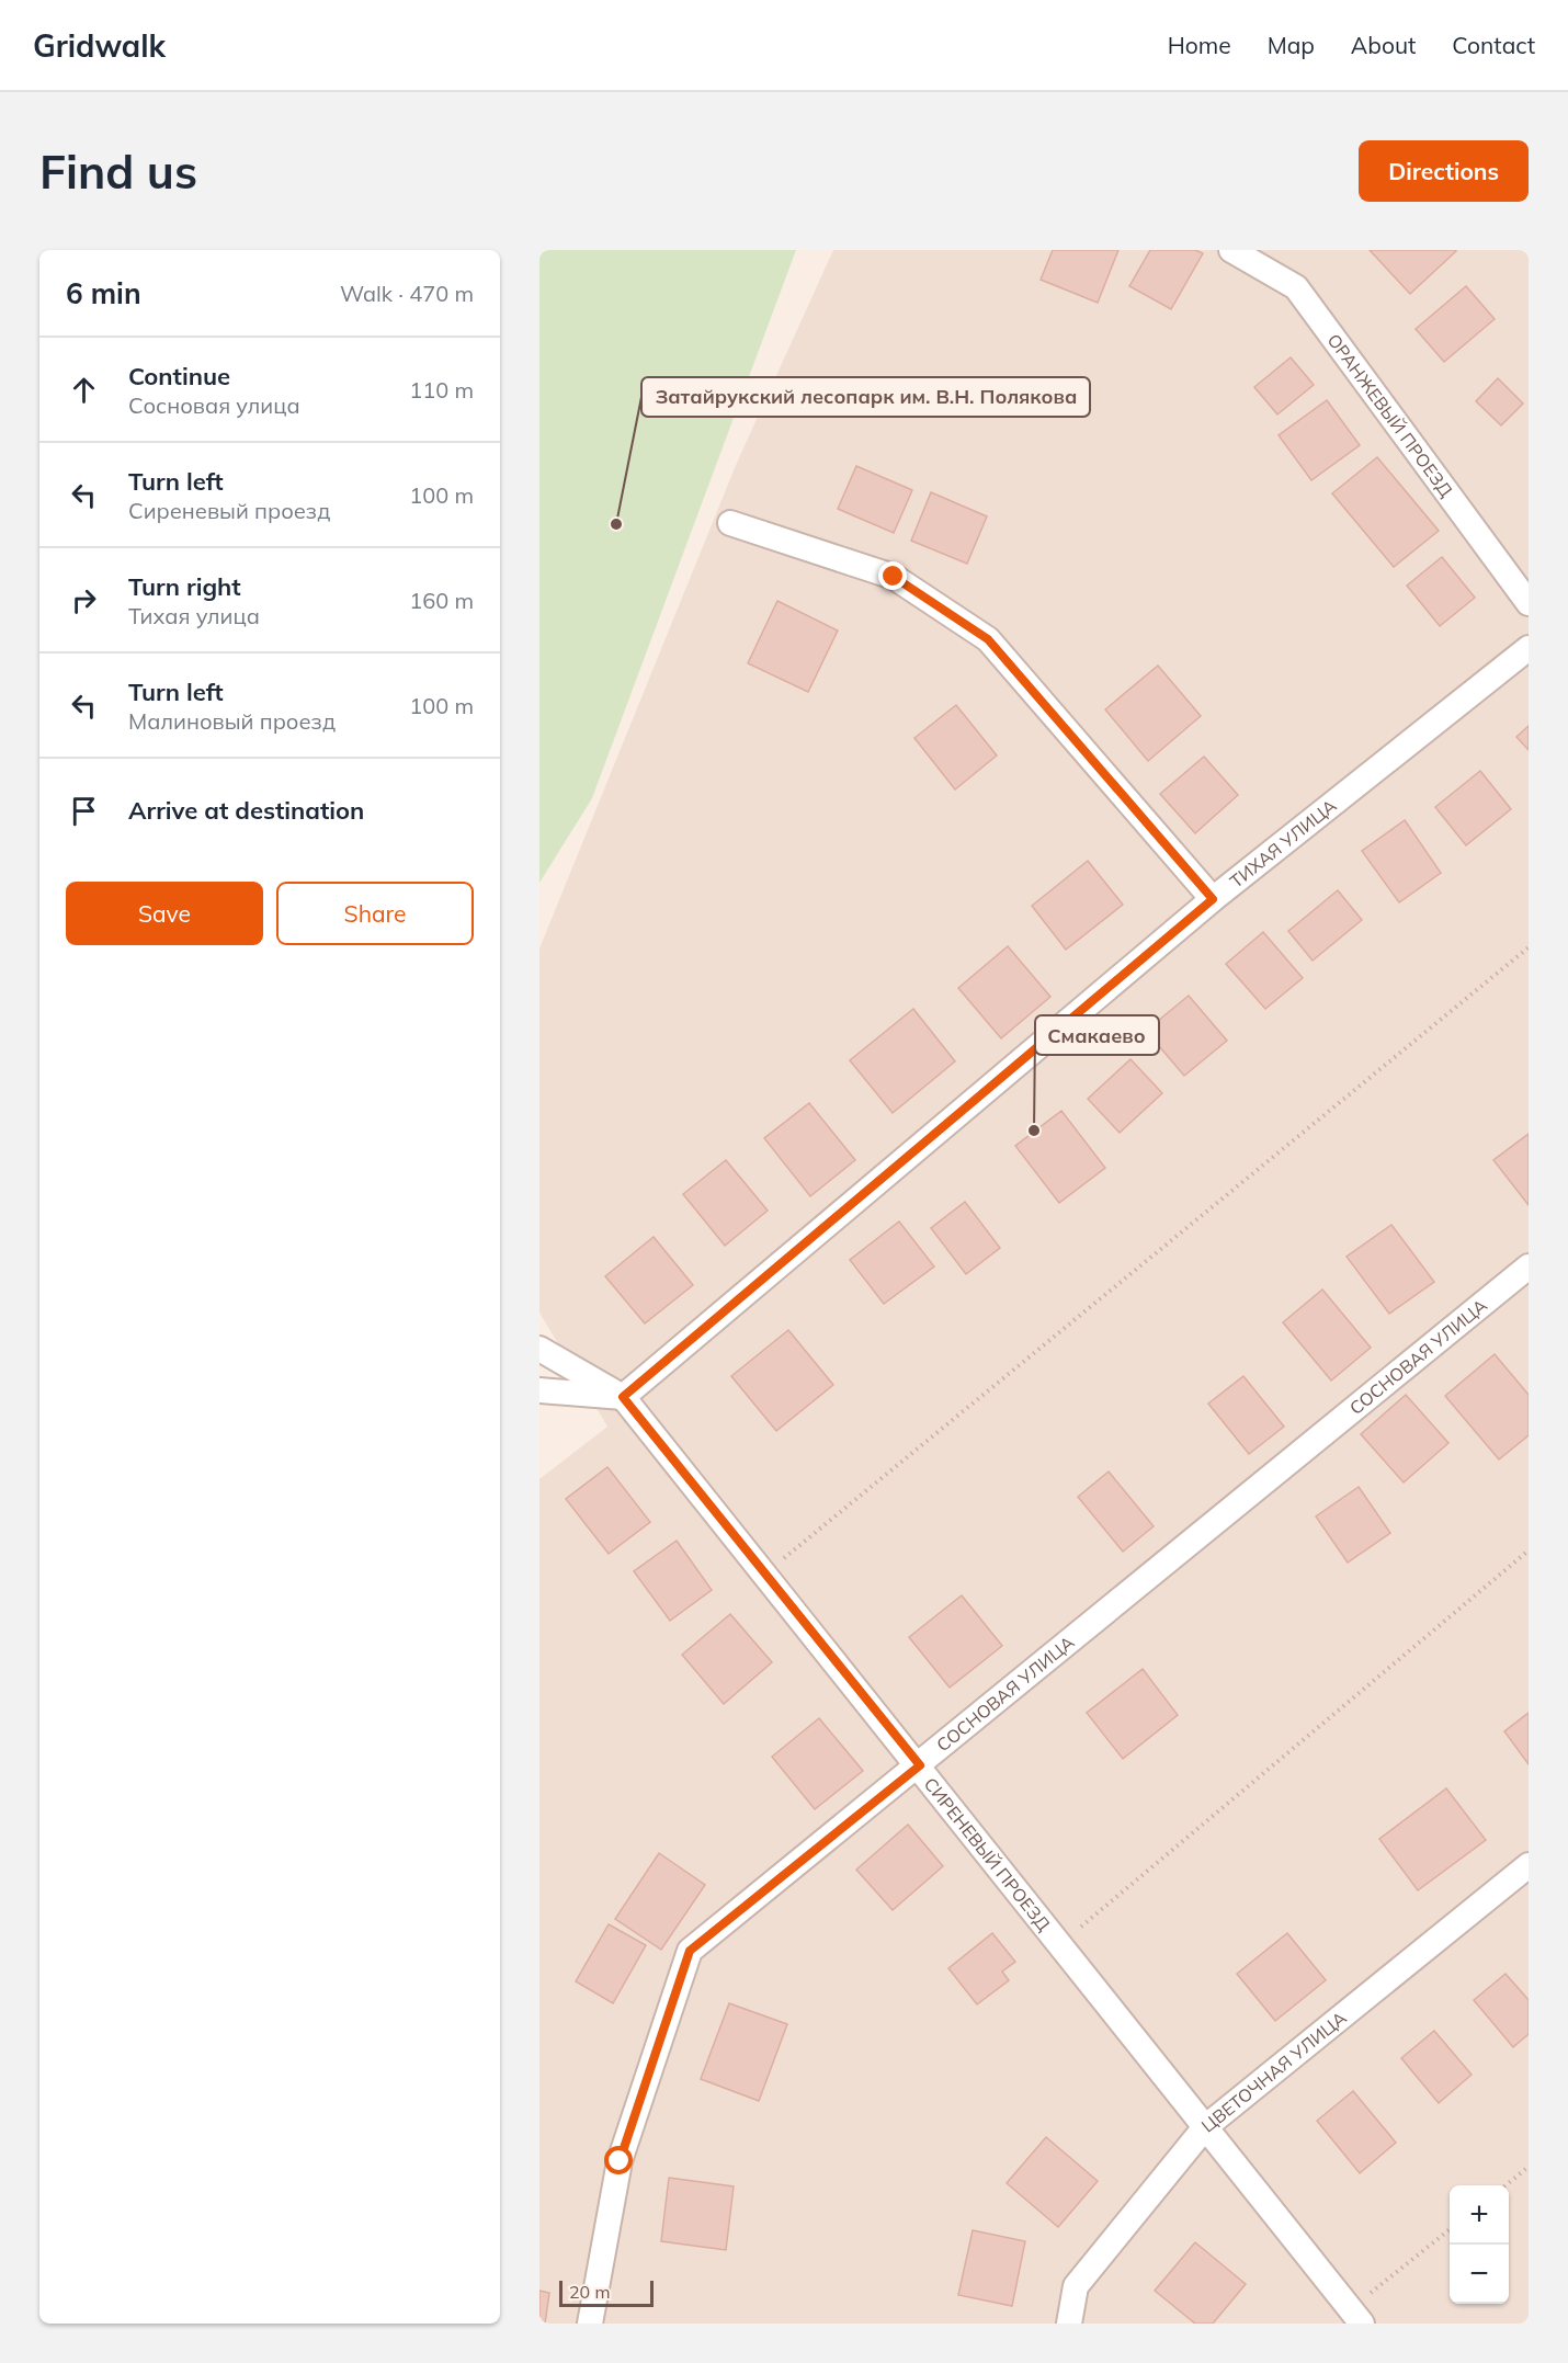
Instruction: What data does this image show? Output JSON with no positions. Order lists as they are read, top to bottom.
{
  "streets": {
    "street": [
      "ОРАНЖЕВЫЙ ПРОЕЗД",
      "ТИХАЯ УЛИЦА",
      "СОСНОВАЯ УЛИЦА",
      "СИРЕНЕВЫЙ ПРОЕЗД",
      "ЦВЕТОЧНАЯ УЛИЦА"
    ]
  },
  "crossings": [
    ["ТИХАЯ УЛИЦА", "СИРЕНЕВЫЙ ПРОЕЗД"],
    ["СОСНОВАЯ УЛИЦА", "СИРЕНЕВЫЙ ПРОЕЗД"],
    ["СИРЕНЕВЫЙ ПРОЕЗД", "ЦВЕТОЧНАЯ УЛИЦА"]
  ],
  "places": ["Затайрукский лесопарк им. В.Н. Полякова", "Смакаево"],
  "scale_bar": "20 m",
  "page": {
    "header": "Gridwalk",
    "nav": [
      "Home",
      "Map",
      "About",
      "Contact"
    ],
    "buttons": [
      "Directions",
      ["Save", "Share"]
    ],
    "title": "Find us",
    "heading": ["6 min", "Walk · 470 m"],
    "list": [
      ["Continue", "Сосновая улица", "110 m"],
      ["Turn left", "Сиреневый проезд", "100 m"],
      ["Turn right", "Тихая улица", "160 m"],
      ["Turn left", "Малиновый проезд", "100 m"],
      "Arrive at destination"
    ],
    "map_buttons": ["+", "−"],
    "scale": "20 m"
  }
}
